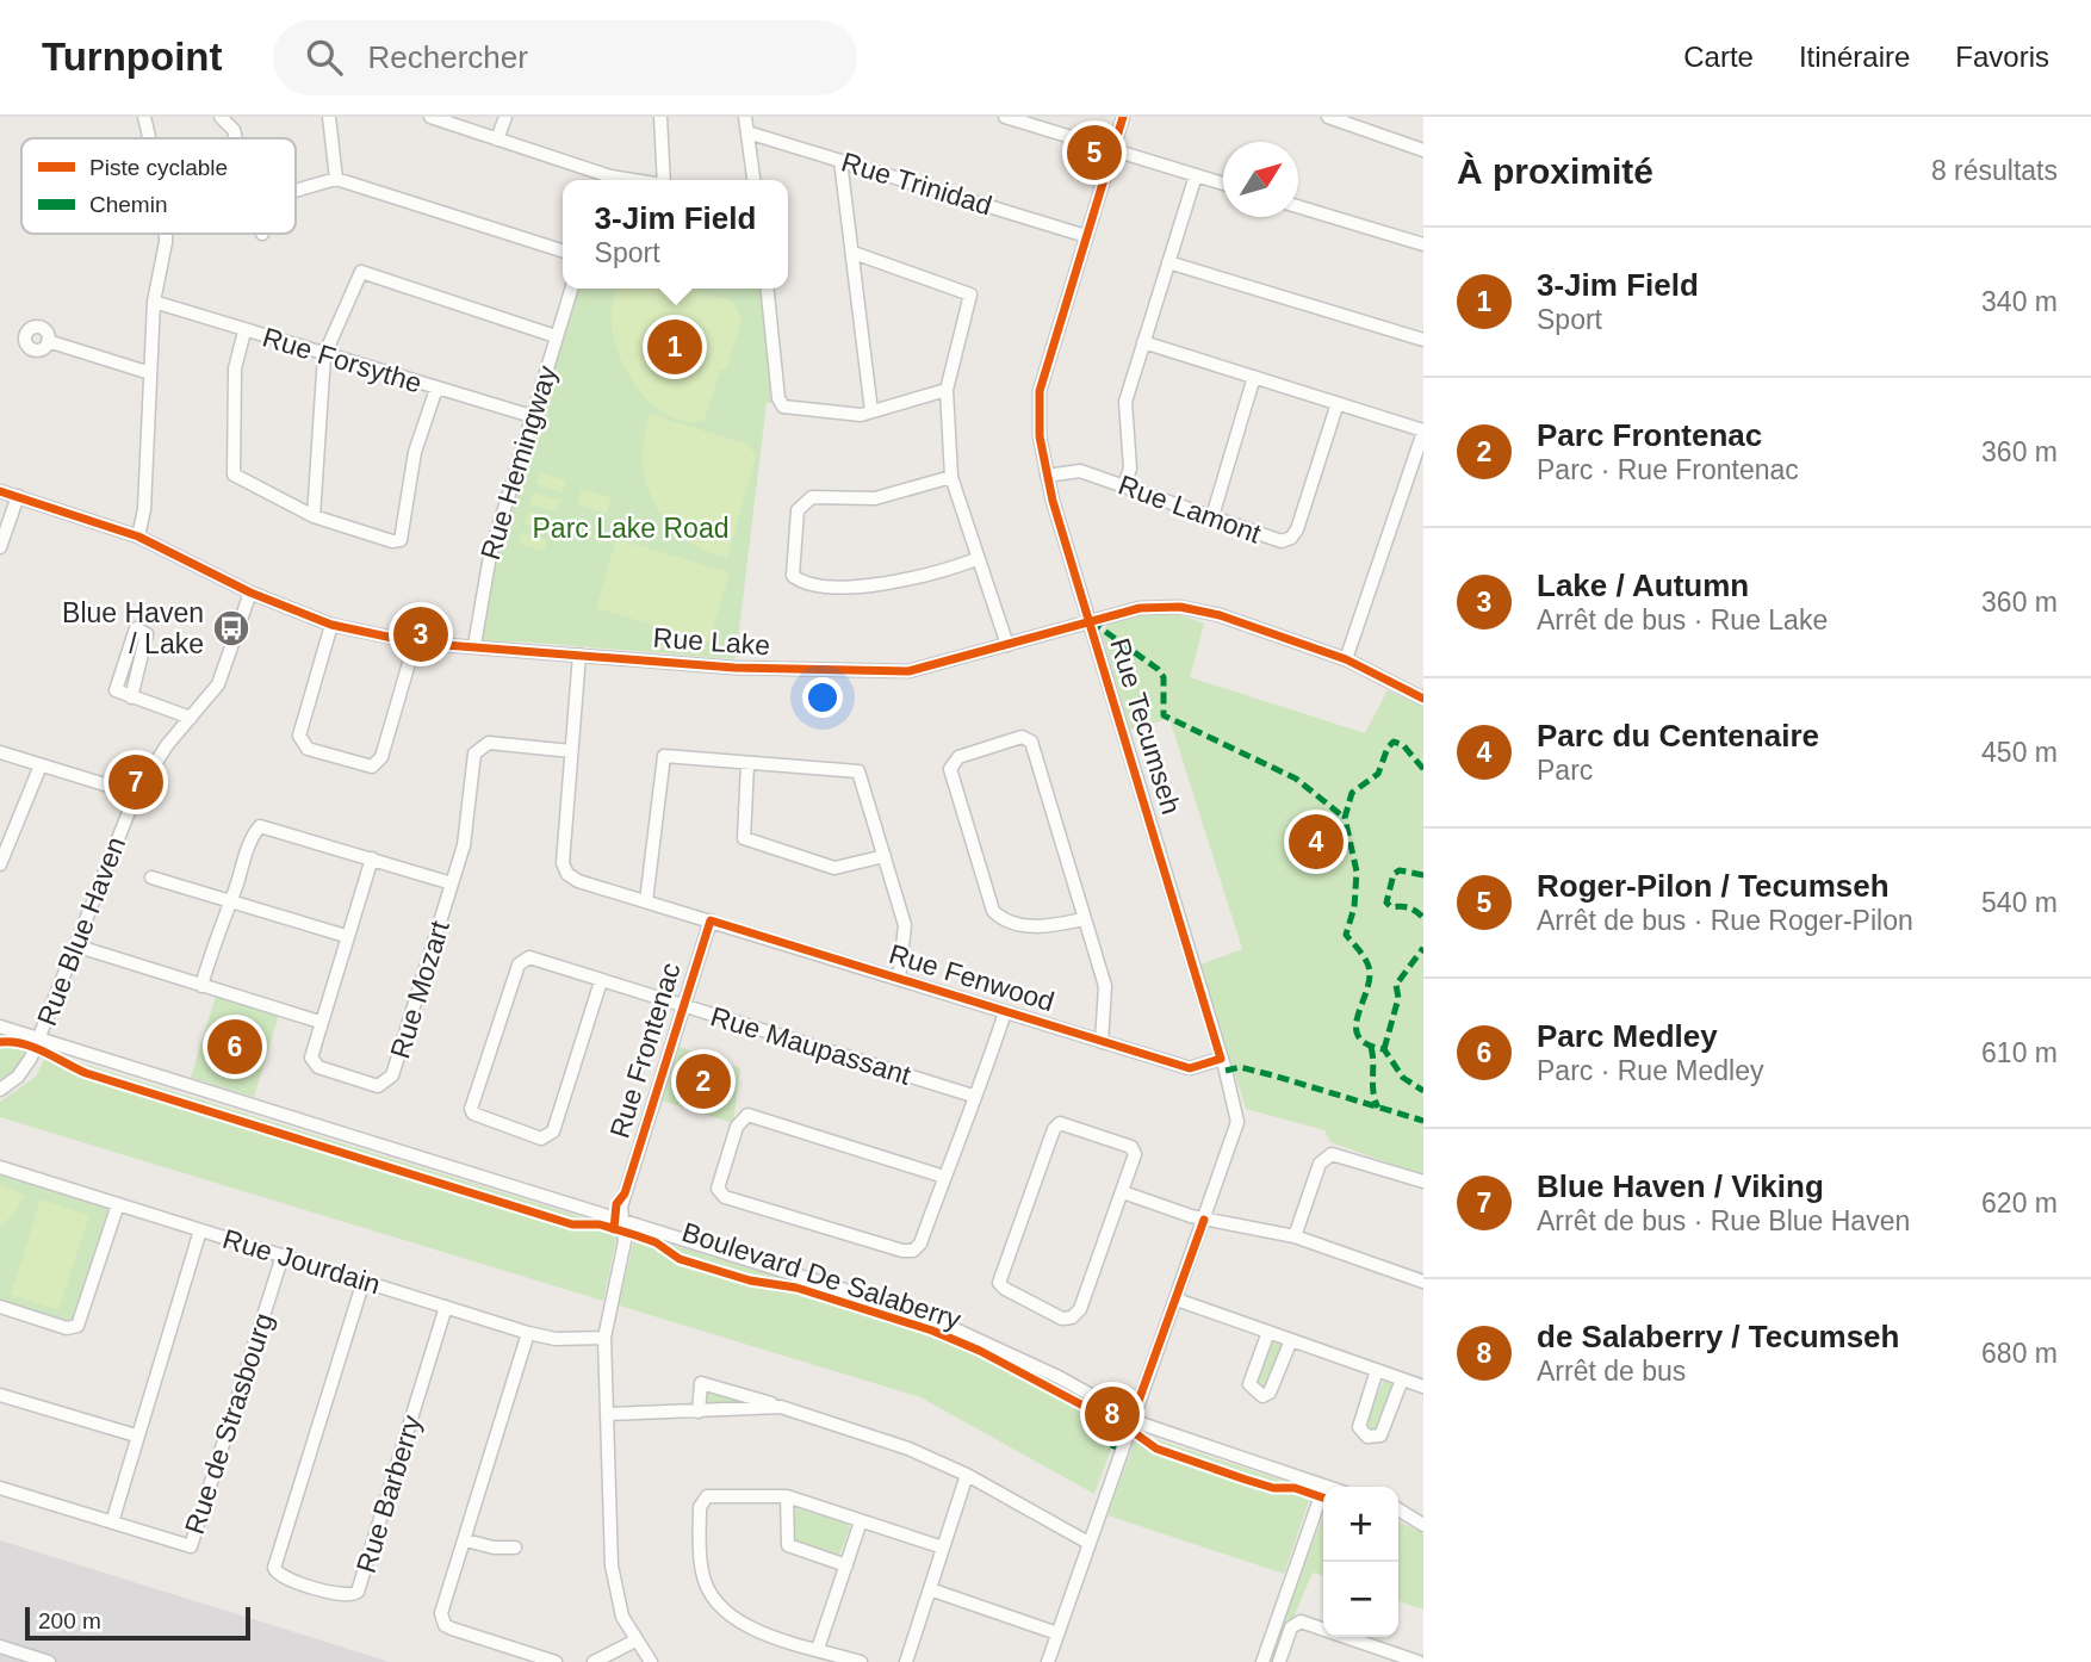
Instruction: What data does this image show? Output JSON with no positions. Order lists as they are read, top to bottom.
{
  "streets": {
    "street": [
      "Rue Trinidad",
      "Rue Forsythe",
      "Rue Hemingway",
      "Rue Lamont",
      "Rue Lake",
      "Rue Tecumseh",
      "Rue Blue Haven",
      "Rue Fenwood",
      "Rue Mozart",
      "Rue Maupassant",
      "Rue Frontenac",
      "Rue Jourdain",
      "Boulevard De Salaberry",
      "Rue de Strasbourg",
      "Rue Barberry"
    ]
  },
  "crossings": [
    ["Rue Trinidad", "Rue Tecumseh"],
    ["Rue Forsythe", "Rue Hemingway"],
    ["Rue Hemingway", "Rue Lake"],
    ["Rue Lamont", "Rue Tecumseh"],
    ["Rue Lake", "Rue Tecumseh"],
    ["Rue Lake", "Rue Blue Haven"],
    ["Rue Lake", "Rue Fenwood"],
    ["Rue Tecumseh", "Rue Fenwood"],
    ["Rue Tecumseh", "Boulevard De Salaberry"],
    ["Rue Blue Haven", "Boulevard De Salaberry"],
    ["Rue Fenwood", "Rue Mozart"],
    ["Rue Fenwood", "Rue Frontenac"],
    ["Rue Maupassant", "Rue Frontenac"],
    ["Rue Frontenac", "Rue Jourdain"],
    ["Rue Frontenac", "Boulevard De Salaberry"],
    ["Rue Jourdain", "Rue de Strasbourg"],
    ["Rue Jourdain", "Rue Barberry"]
  ],
  "parks": ["Parc Lake Road"],
  "places": {
    "bus stop": ["Blue Haven / Lake"]
  },
  "legend": ["Piste cyclable", "Chemin"],
  "scale_bar": "200 m",
  "north": "top right",
  "page": {
    "header": "Turnpoint",
    "search": "Rechercher",
    "nav": ["Carte", "Itinéraire", "Favoris"],
    "heading": ["À proximité", "8 résultats"],
    "pins": [
      "5",
      "1",
      "3",
      "7",
      "4",
      "6",
      "2",
      "8"
    ],
    "popup": ["3-Jim Field", "Sport"],
    "list": [
      {
        "mark": "1",
        "name": "3-Jim Field",
        "note": "Sport",
        "value": "340 m"
      },
      {
        "mark": "2",
        "name": "Parc Frontenac",
        "note": "Parc · Rue Frontenac",
        "value": "360 m"
      },
      {
        "mark": "3",
        "name": "Lake / Autumn",
        "note": "Arrêt de bus · Rue Lake",
        "value": "360 m"
      },
      {
        "mark": "4",
        "name": "Parc du Centenaire",
        "note": "Parc",
        "value": "450 m"
      },
      {
        "mark": "5",
        "name": "Roger-Pilon / Tecumseh",
        "note": "Arrêt de bus · Rue Roger-Pilon",
        "value": "540 m"
      },
      {
        "mark": "6",
        "name": "Parc Medley",
        "note": "Parc · Rue Medley",
        "value": "610 m"
      },
      {
        "mark": "7",
        "name": "Blue Haven / Viking",
        "note": "Arrêt de bus · Rue Blue Haven",
        "value": "620 m"
      },
      {
        "mark": "8",
        "name": "de Salaberry / Tecumseh",
        "note": "Arrêt de bus",
        "value": "680 m"
      }
    ],
    "map_buttons": ["+", "−"],
    "scale": "200 m"
  }
}
